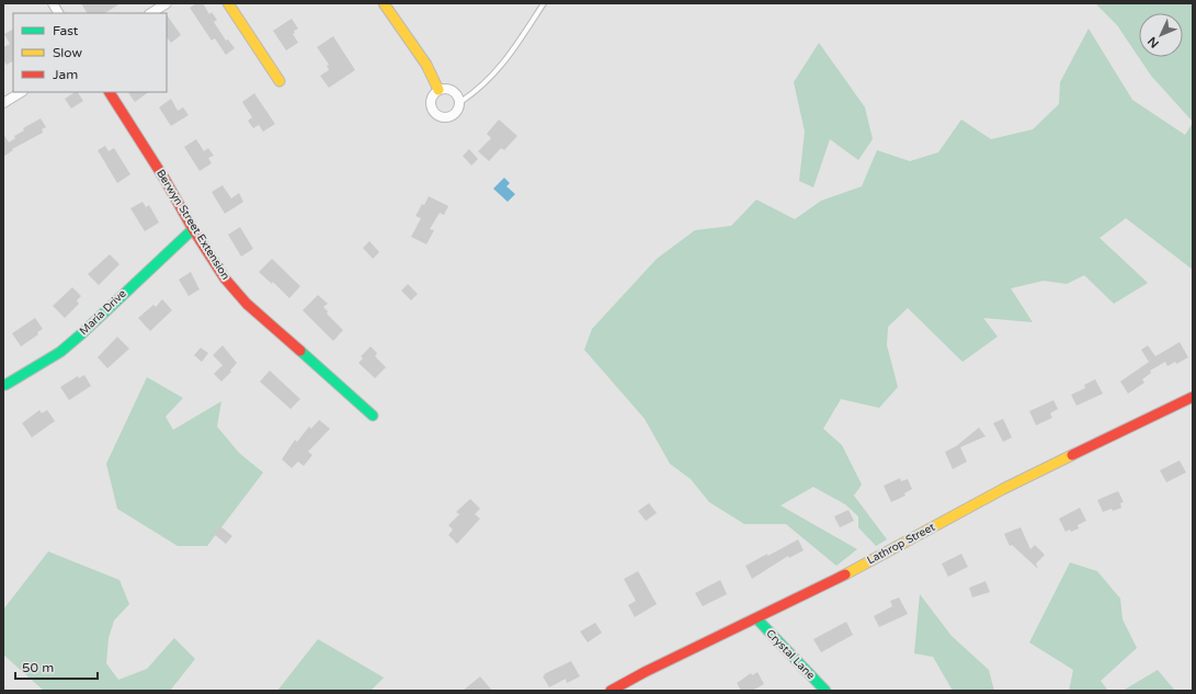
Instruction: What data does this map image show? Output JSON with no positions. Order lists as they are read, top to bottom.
{
  "streets": {
    "street": [
      "Berwyn Street Extension",
      "Maria Drive",
      "Lathrop Street",
      "Crystal Lane"
    ]
  },
  "crossings": [
    ["Berwyn Street Extension", "Maria Drive"],
    ["Lathrop Street", "Crystal Lane"]
  ],
  "legend": ["Fast", "Slow", "Jam"],
  "scale_bar": "50 m",
  "north": "bottom left"
}
